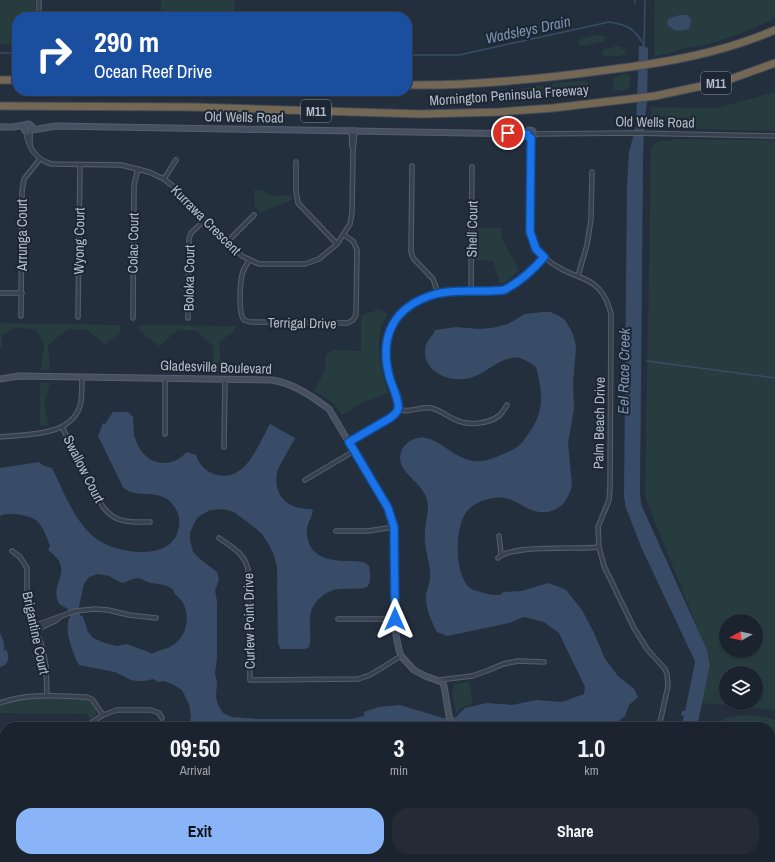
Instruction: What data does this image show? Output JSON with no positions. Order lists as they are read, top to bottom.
{
  "streets": {
    "highway": ["M11", "Mornington Peninsula Freeway"],
    "street": [
      "Old Wells Road",
      "Kurrawa Crescent",
      "Shell Court",
      "Arrunga Court",
      "Wyong Court",
      "Colac Court",
      "Boloka Court",
      "Terrigal Drive",
      "Gladesville Boulevard",
      "Palm Beach Drive",
      "Swallow Court",
      "Curlew Point Drive",
      "Brigantine Court"
    ]
  },
  "crossings": [
    ["Old Wells Road", "Kurrawa Crescent"],
    ["Old Wells Road", "Palm Beach Drive"],
    ["Kurrawa Crescent", "Arrunga Court"],
    ["Kurrawa Crescent", "Wyong Court"],
    ["Kurrawa Crescent", "Colac Court"],
    ["Kurrawa Crescent", "Boloka Court"],
    ["Kurrawa Crescent", "Terrigal Drive"],
    ["Gladesville Boulevard", "Curlew Point Drive"]
  ],
  "water": ["Wadsleys Drain", "Eel Race Creek"],
  "north": "left",
  "page": {
    "turn": ["290 m", "Ocean Reef Drive"],
    "eta": [
      "09:50",
      "Arrival",
      "3",
      "min",
      "1.0",
      "km"
    ],
    "buttons": ["Exit", "Share"]
  }
}
